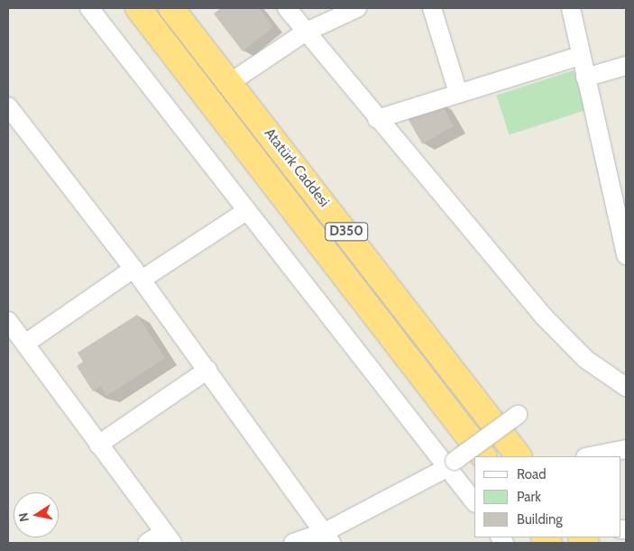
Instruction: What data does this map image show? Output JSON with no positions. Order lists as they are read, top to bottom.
{
  "streets": {
    "highway": ["Atatürk Caddesi", "D350"]
  },
  "legend": ["Road", "Park", "Building"],
  "north": "left"
}
